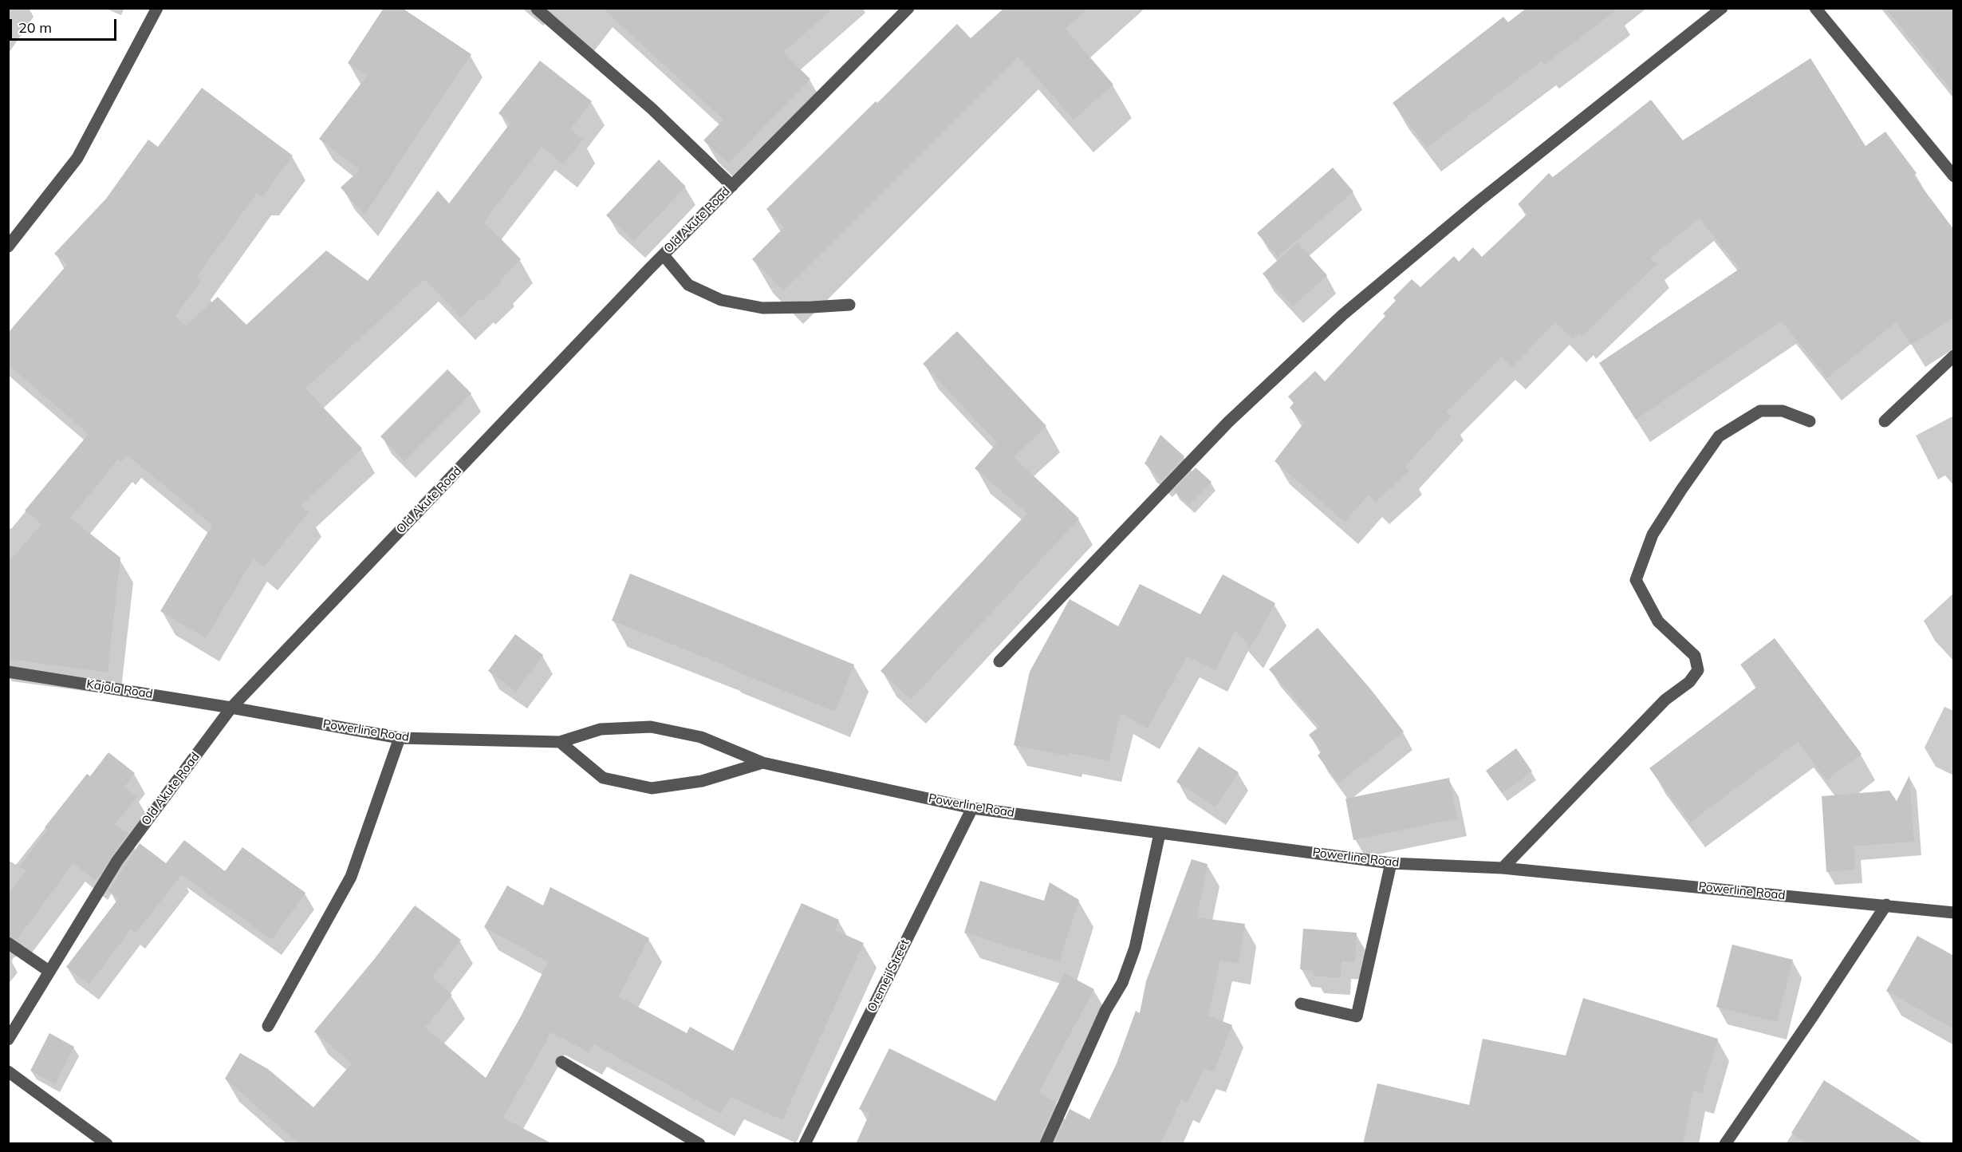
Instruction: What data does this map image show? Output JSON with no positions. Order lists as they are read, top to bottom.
{
  "streets": {
    "street": [
      "Old Akute Road",
      "Kajola Road",
      "Powerline Road",
      "Oremeji Street"
    ]
  },
  "crossings": [
    ["Old Akute Road", "Kajola Road"],
    ["Old Akute Road", "Powerline Road"],
    ["Kajola Road", "Powerline Road"],
    ["Powerline Road", "Oremeji Street"]
  ],
  "scale_bar": "20 m"
}
